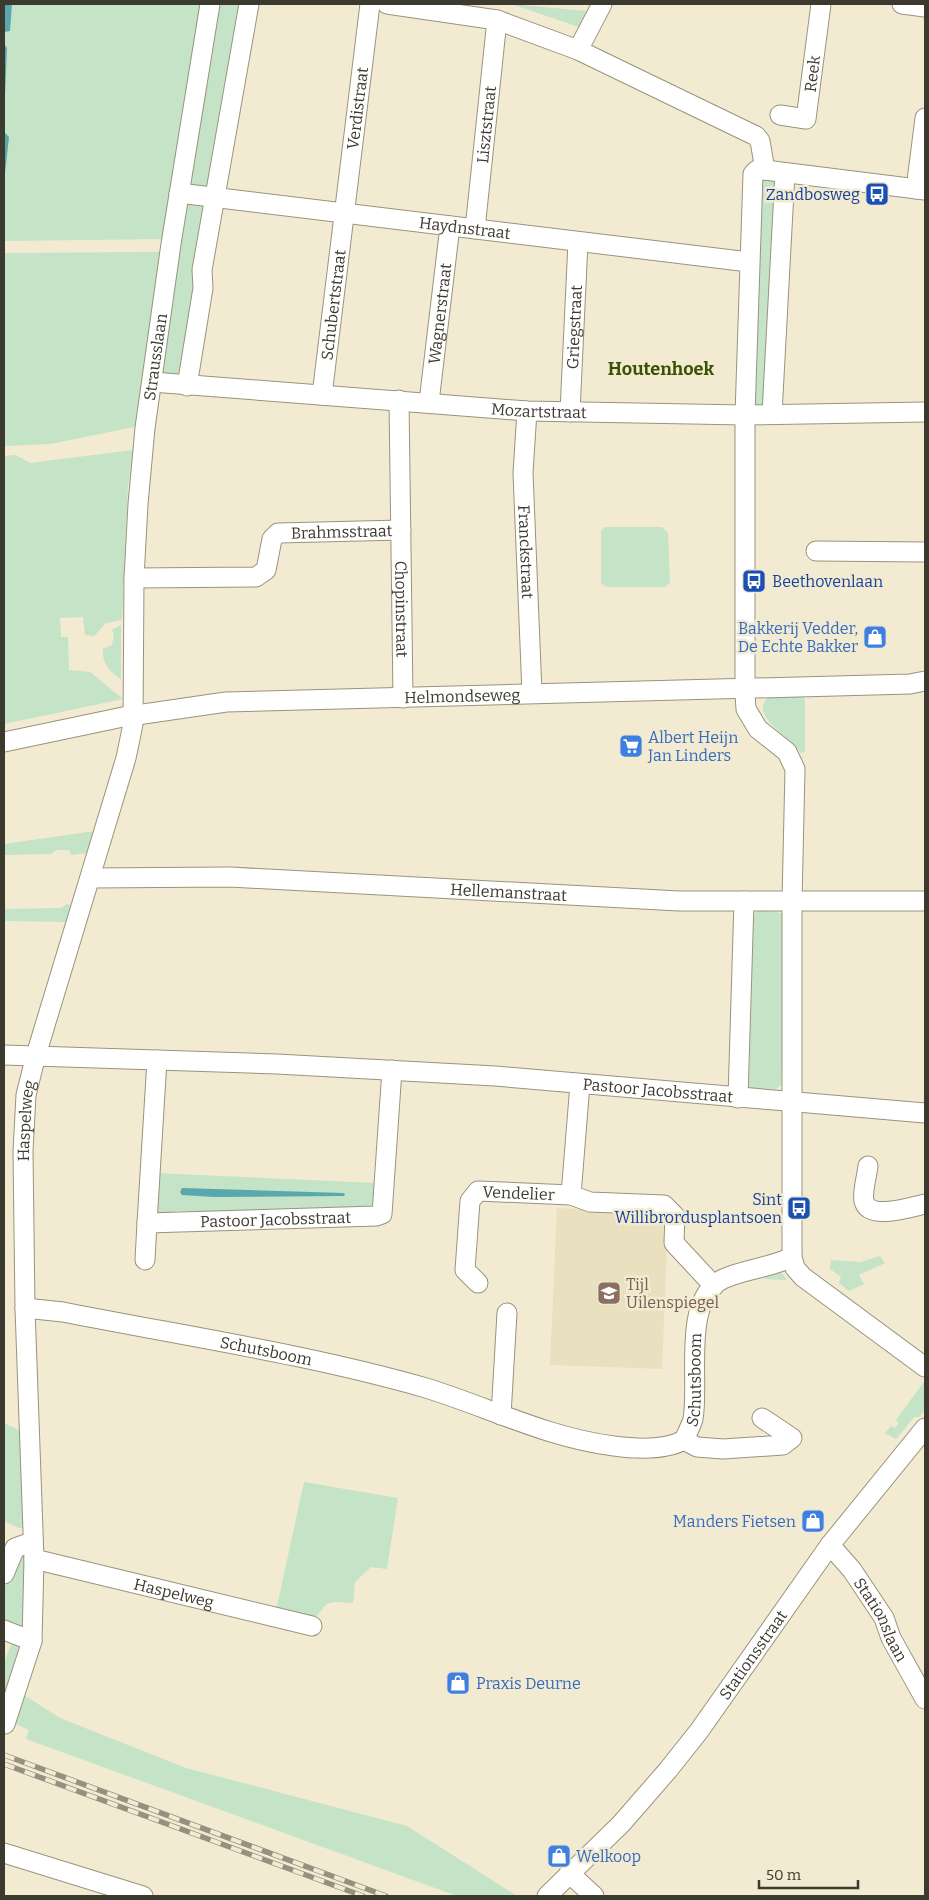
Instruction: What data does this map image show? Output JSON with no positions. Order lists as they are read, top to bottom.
{
  "streets": {
    "street": [
      "Reek",
      "Verdistraat",
      "Lisztstraat",
      "Haydnstraat",
      "Schubertstraat",
      "Wagnerstraat",
      "Griegstraat",
      "Strausslaan",
      "Mozartstraat",
      "Brahmsstraat",
      "Franckstraat",
      "Chopinstraat",
      "Helmondseweg",
      "Hellemanstraat",
      "Pastoor Jacobsstraat",
      "Haspelweg",
      "Vendelier",
      "Schutsboom",
      "Stationslaan",
      "Stationsstraat"
    ]
  },
  "crossings": [
    ["Verdistraat", "Haydnstraat"],
    ["Verdistraat", "Schubertstraat"],
    ["Lisztstraat", "Haydnstraat"],
    ["Haydnstraat", "Schubertstraat"],
    ["Haydnstraat", "Wagnerstraat"],
    ["Haydnstraat", "Griegstraat"],
    ["Haydnstraat", "Strausslaan"],
    ["Schubertstraat", "Mozartstraat"],
    ["Wagnerstraat", "Mozartstraat"],
    ["Griegstraat", "Mozartstraat"],
    ["Strausslaan", "Mozartstraat"],
    ["Strausslaan", "Brahmsstraat"],
    ["Strausslaan", "Helmondseweg"],
    ["Strausslaan", "Haspelweg"],
    ["Mozartstraat", "Franckstraat"],
    ["Mozartstraat", "Chopinstraat"],
    ["Brahmsstraat", "Chopinstraat"],
    ["Franckstraat", "Helmondseweg"],
    ["Chopinstraat", "Helmondseweg"],
    ["Helmondseweg", "Haspelweg"],
    ["Hellemanstraat", "Haspelweg"],
    ["Pastoor Jacobsstraat", "Haspelweg"],
    ["Pastoor Jacobsstraat", "Vendelier"],
    ["Haspelweg", "Schutsboom"],
    ["Vendelier", "Schutsboom"],
    ["Stationslaan", "Stationsstraat"]
  ],
  "districts": ["Houtenhoek"],
  "places": {
    "bus stop": ["Zandbosweg", "Beethovenlaan", "Sint Willibrordusplantsoen"],
    "shop": [
      "Bakkerij Vedder, De Echte Bakker",
      "Manders Fietsen",
      "Praxis Deurne",
      "Welkoop"
    ],
    "supermarket": ["Albert Heijn Jan Linders"],
    "school or university": ["Tijl Uilenspiegel"]
  },
  "scale_bar": "50 m"
}
